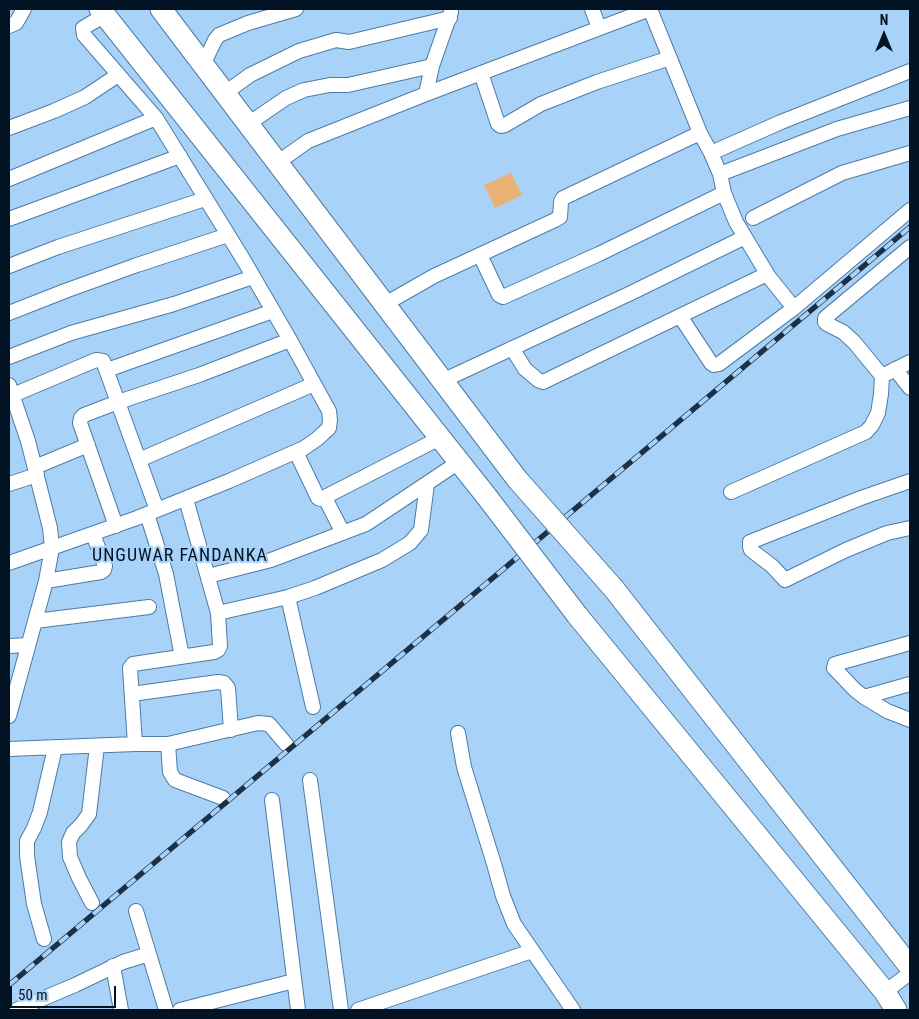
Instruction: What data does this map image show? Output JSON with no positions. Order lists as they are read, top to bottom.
{
  "districts": ["UNGUWAR FANDANKA"],
  "scale_bar": "50 m",
  "north": "top"
}
